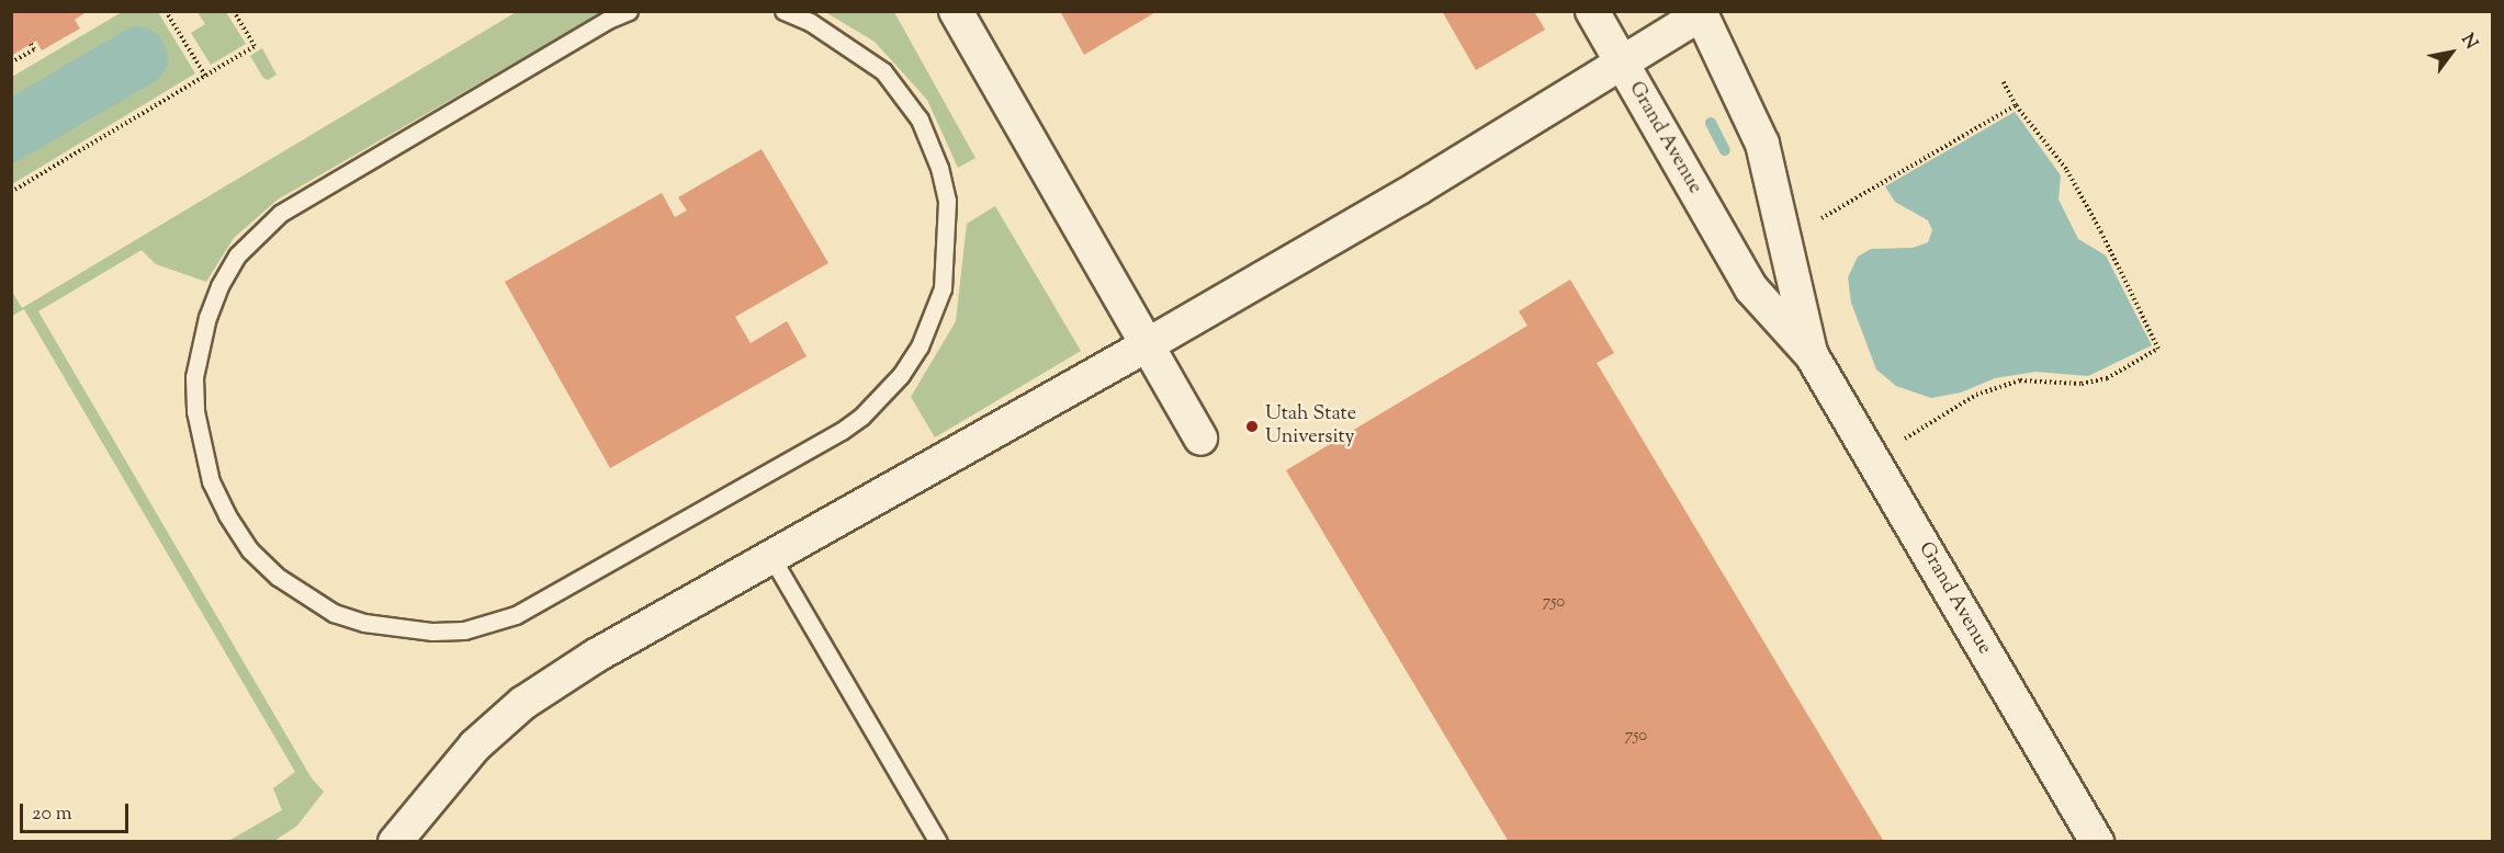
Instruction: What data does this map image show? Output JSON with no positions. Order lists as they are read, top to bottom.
{
  "streets": {
    "street": ["Grand Avenue"]
  },
  "places": ["Utah State University"],
  "house_numbers": ["750", "750"],
  "scale_bar": "20 m",
  "north": "top right"
}
